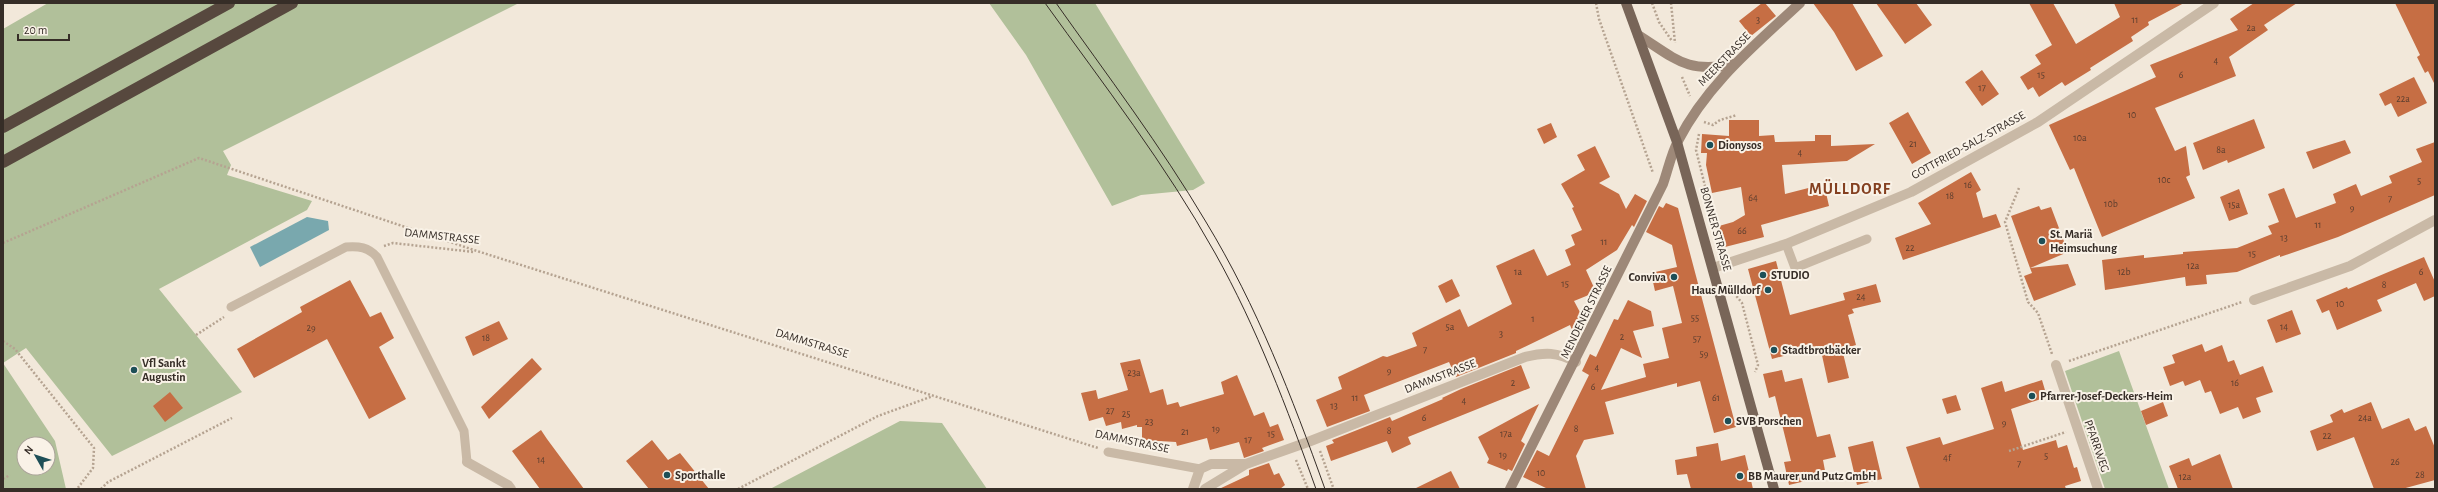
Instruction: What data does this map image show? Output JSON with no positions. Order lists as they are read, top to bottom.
{
  "streets": {
    "main road": ["BONNER STRASSE"],
    "street": [
      "MEERSTRASSE",
      "GOTTFRIED-SALZ-STRASSE",
      "DAMMSTRASSE",
      "MENDENER STRASSE",
      "PFARRWEG"
    ]
  },
  "crossings": [
    ["MEERSTRASSE", "BONNER STRASSE"],
    ["MEERSTRASSE", "MENDENER STRASSE"],
    ["GOTTFRIED-SALZ-STRASSE", "BONNER STRASSE"],
    ["BONNER STRASSE", "MENDENER STRASSE"],
    ["DAMMSTRASSE", "MENDENER STRASSE"]
  ],
  "districts": ["MÜLLDORF"],
  "places": [
    "Dionysos",
    "St. Mariä Heimsuchung",
    "STUDIO",
    "Conviva",
    "Haus Mülldorf",
    "Stadtbrotbäcker",
    "Vfl Sankt Augustin",
    "Pfarrer-Josef-Deckers-Heim",
    "SVB Porschen",
    "Sporthalle",
    "BB Maurer und Putz GmbH"
  ],
  "house_numbers": [
    "3",
    "11",
    "2a",
    "4",
    "15",
    "6",
    "17",
    "22a",
    "10",
    "10a",
    "21",
    "8a",
    "4",
    "10c",
    "5",
    "16",
    "18",
    "64",
    "7",
    "10b",
    "15a",
    "9",
    "11",
    "66",
    "13",
    "11",
    "22",
    "15",
    "12a",
    "1a",
    "12b",
    "6",
    "15",
    "8",
    "24",
    "10",
    "55",
    "1",
    "5a",
    "14",
    "29",
    "3",
    "2",
    "18",
    "57",
    "7",
    "59",
    "4",
    "9",
    "23a",
    "2",
    "16",
    "6",
    "11",
    "61",
    "4",
    "13",
    "27",
    "25",
    "6",
    "24a",
    "23",
    "9",
    "19",
    "8",
    "8",
    "21",
    "15",
    "17a",
    "22",
    "17",
    "19",
    "5",
    "4f",
    "14",
    "26",
    "7",
    "10",
    "28",
    "12a"
  ],
  "scale_bar": "20 m",
  "north": "top left"
}
